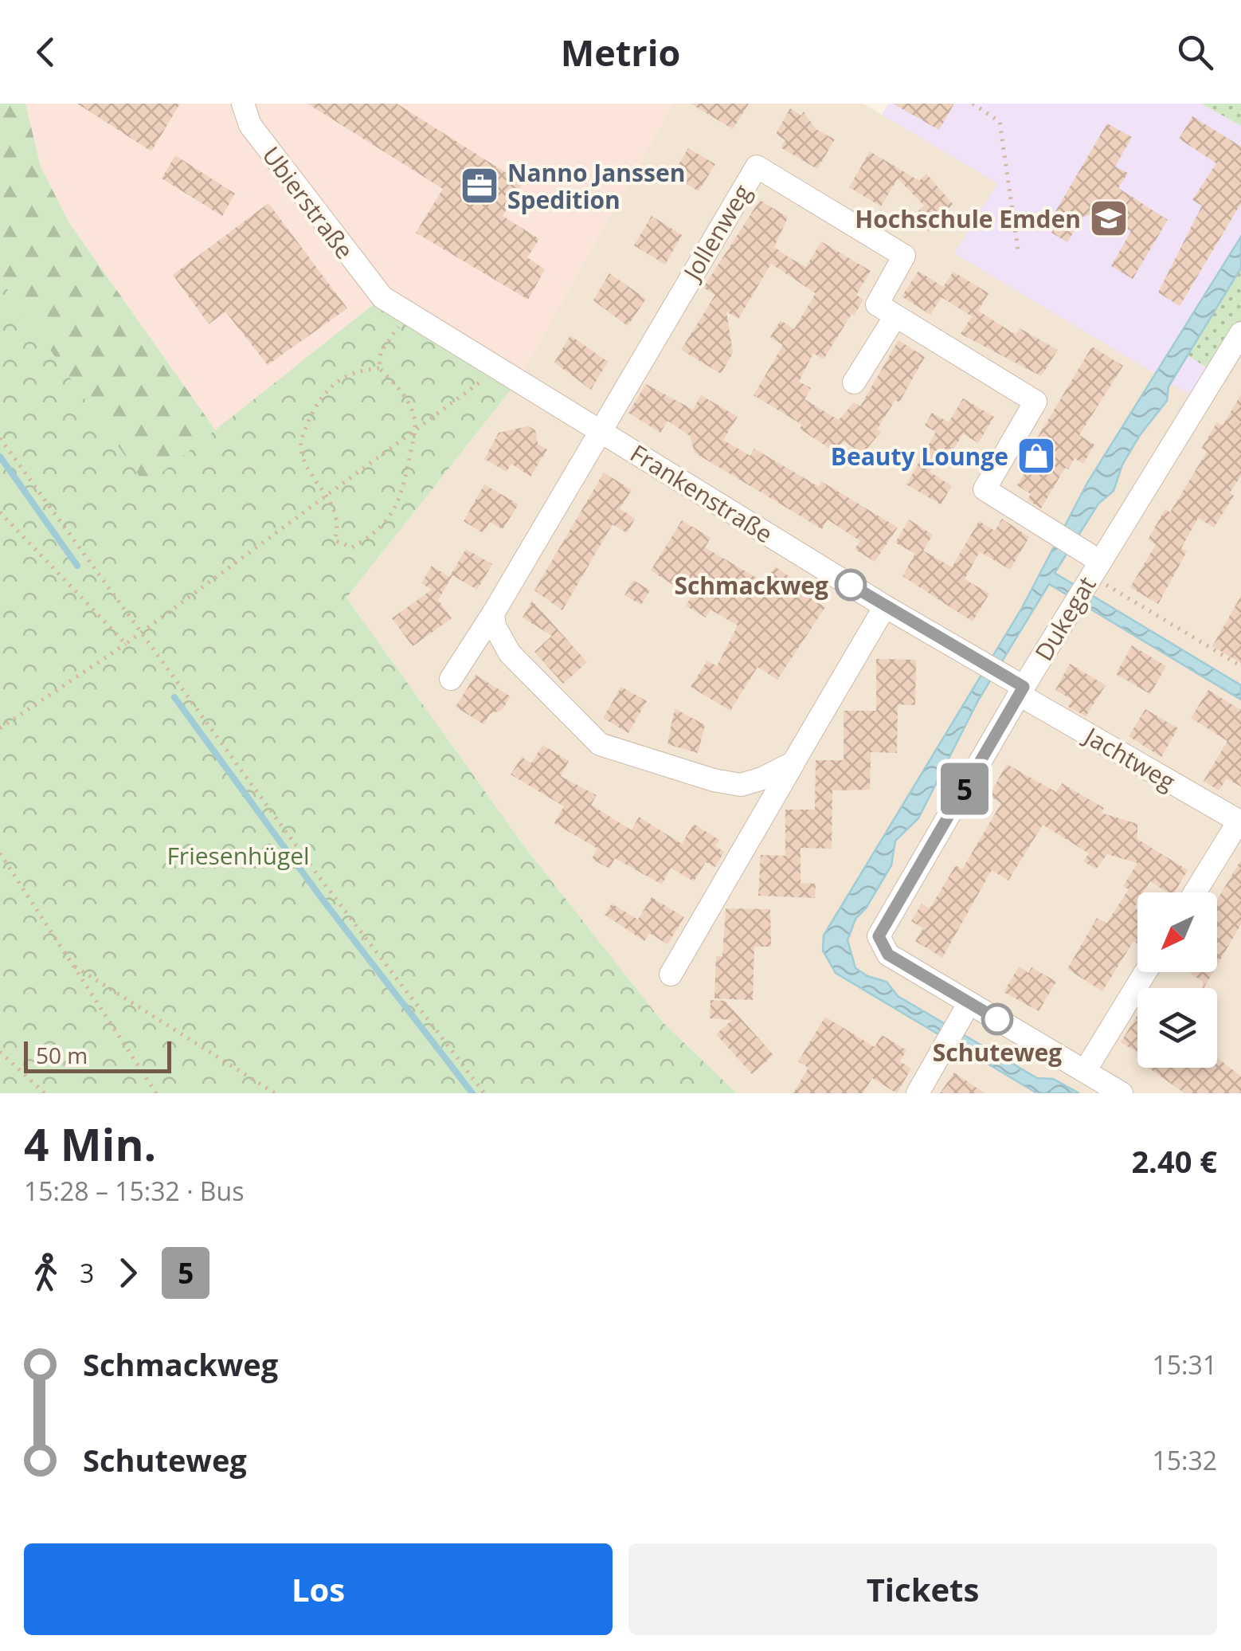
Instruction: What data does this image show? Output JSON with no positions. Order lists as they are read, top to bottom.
{
  "streets": {
    "street": [
      "Ubierstraße",
      "Jollenweg",
      "Frankenstraße",
      "Dukegat",
      "Jachtweg"
    ]
  },
  "crossings": [
    ["Ubierstraße", "Frankenstraße"],
    ["Jollenweg", "Frankenstraße"],
    ["Frankenstraße", "Dukegat"],
    ["Frankenstraße", "Jachtweg"],
    ["Dukegat", "Jachtweg"]
  ],
  "parks": ["Friesenhügel"],
  "places": {
    "office": ["Nanno Janssen Spedition"],
    "school or university": ["Hochschule Emden"],
    "shop": ["Beauty Lounge"],
    "other": ["Schmackweg", "Schuteweg"]
  },
  "lines": ["bus line 5"],
  "scale_bar": "50 m",
  "north": "bottom left",
  "page": {
    "header": "Metrio",
    "on_map": "5",
    "scale": "50 m",
    "heading": ["4 Min.", "15:28 – 15:32 · Bus", "2.40 €"],
    "legs": ["3", "5"],
    "list": [
      {
        "name": "Schmackweg",
        "value": "15:31"
      },
      {
        "name": "Schuteweg",
        "value": "15:32"
      }
    ],
    "buttons": ["Los", "Tickets"]
  }
}
